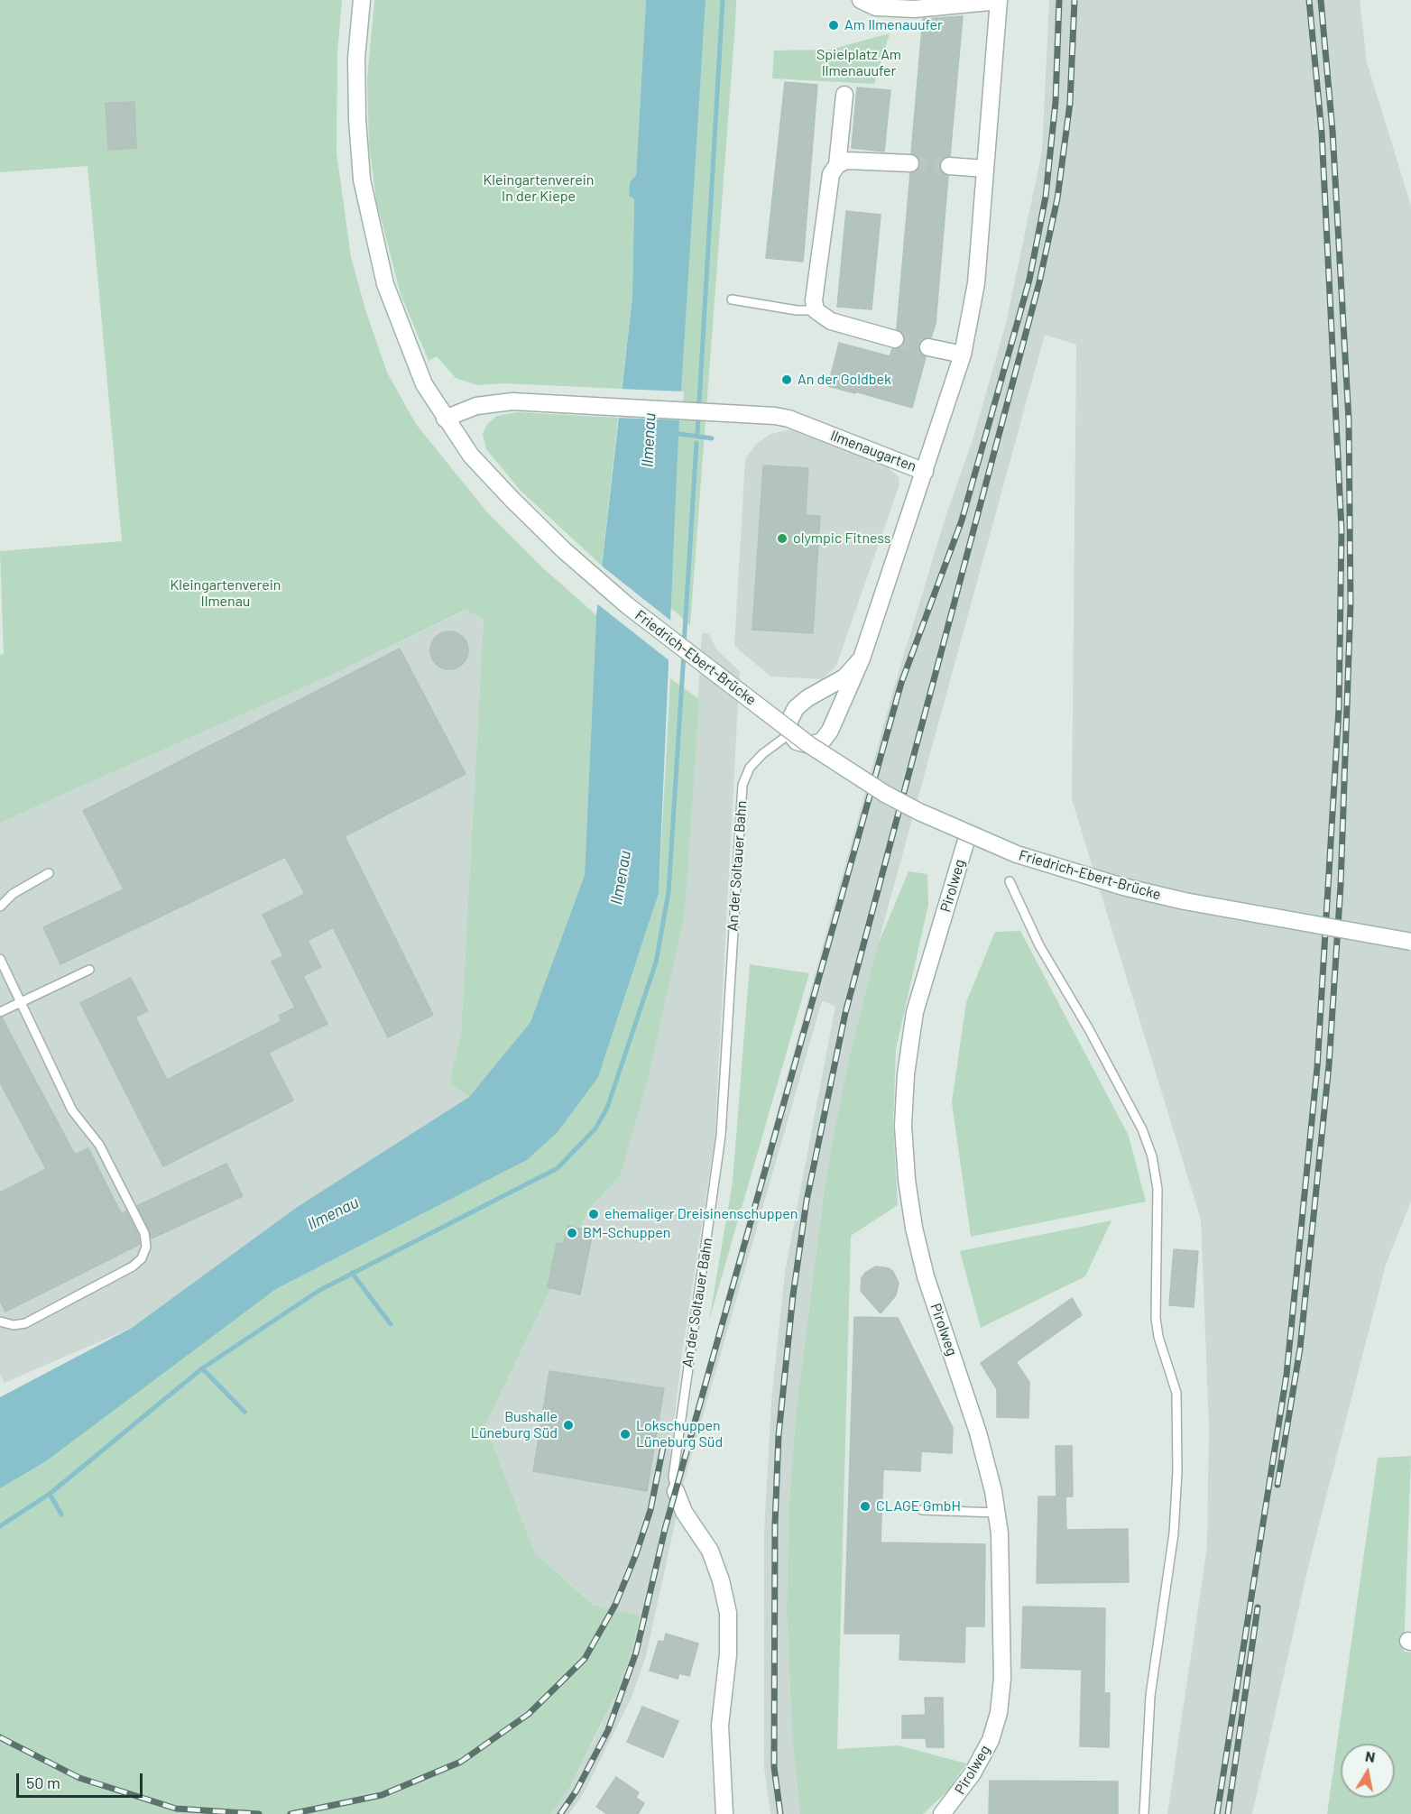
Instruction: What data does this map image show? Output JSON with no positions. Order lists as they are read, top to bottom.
{
  "streets": {
    "street": [
      "Ilmenaugarten",
      "Friedrich-Ebert-Brücke",
      "An der Soltauer Bahn",
      "Pirolweg"
    ]
  },
  "crossings": [
    ["Ilmenaugarten", "Friedrich-Ebert-Brücke"],
    ["Friedrich-Ebert-Brücke", "Pirolweg"]
  ],
  "water": ["Ilmenau"],
  "parks": ["Spielplatz Am Ilmenauufer", "Kleingartenverein In der Kiepe", "Kleingartenverein Ilmenau"],
  "places": [
    "Am Ilmenauufer",
    "An der Goldbek",
    "olympic Fitness",
    "ehemaliger Dreisinenschuppen",
    "BM-Schuppen",
    "Bushalle Lüneburg Süd",
    "Lokschuppen Lüneburg Süd",
    "CLAGE GmbH"
  ],
  "scale_bar": "50 m",
  "north": "top"
}
